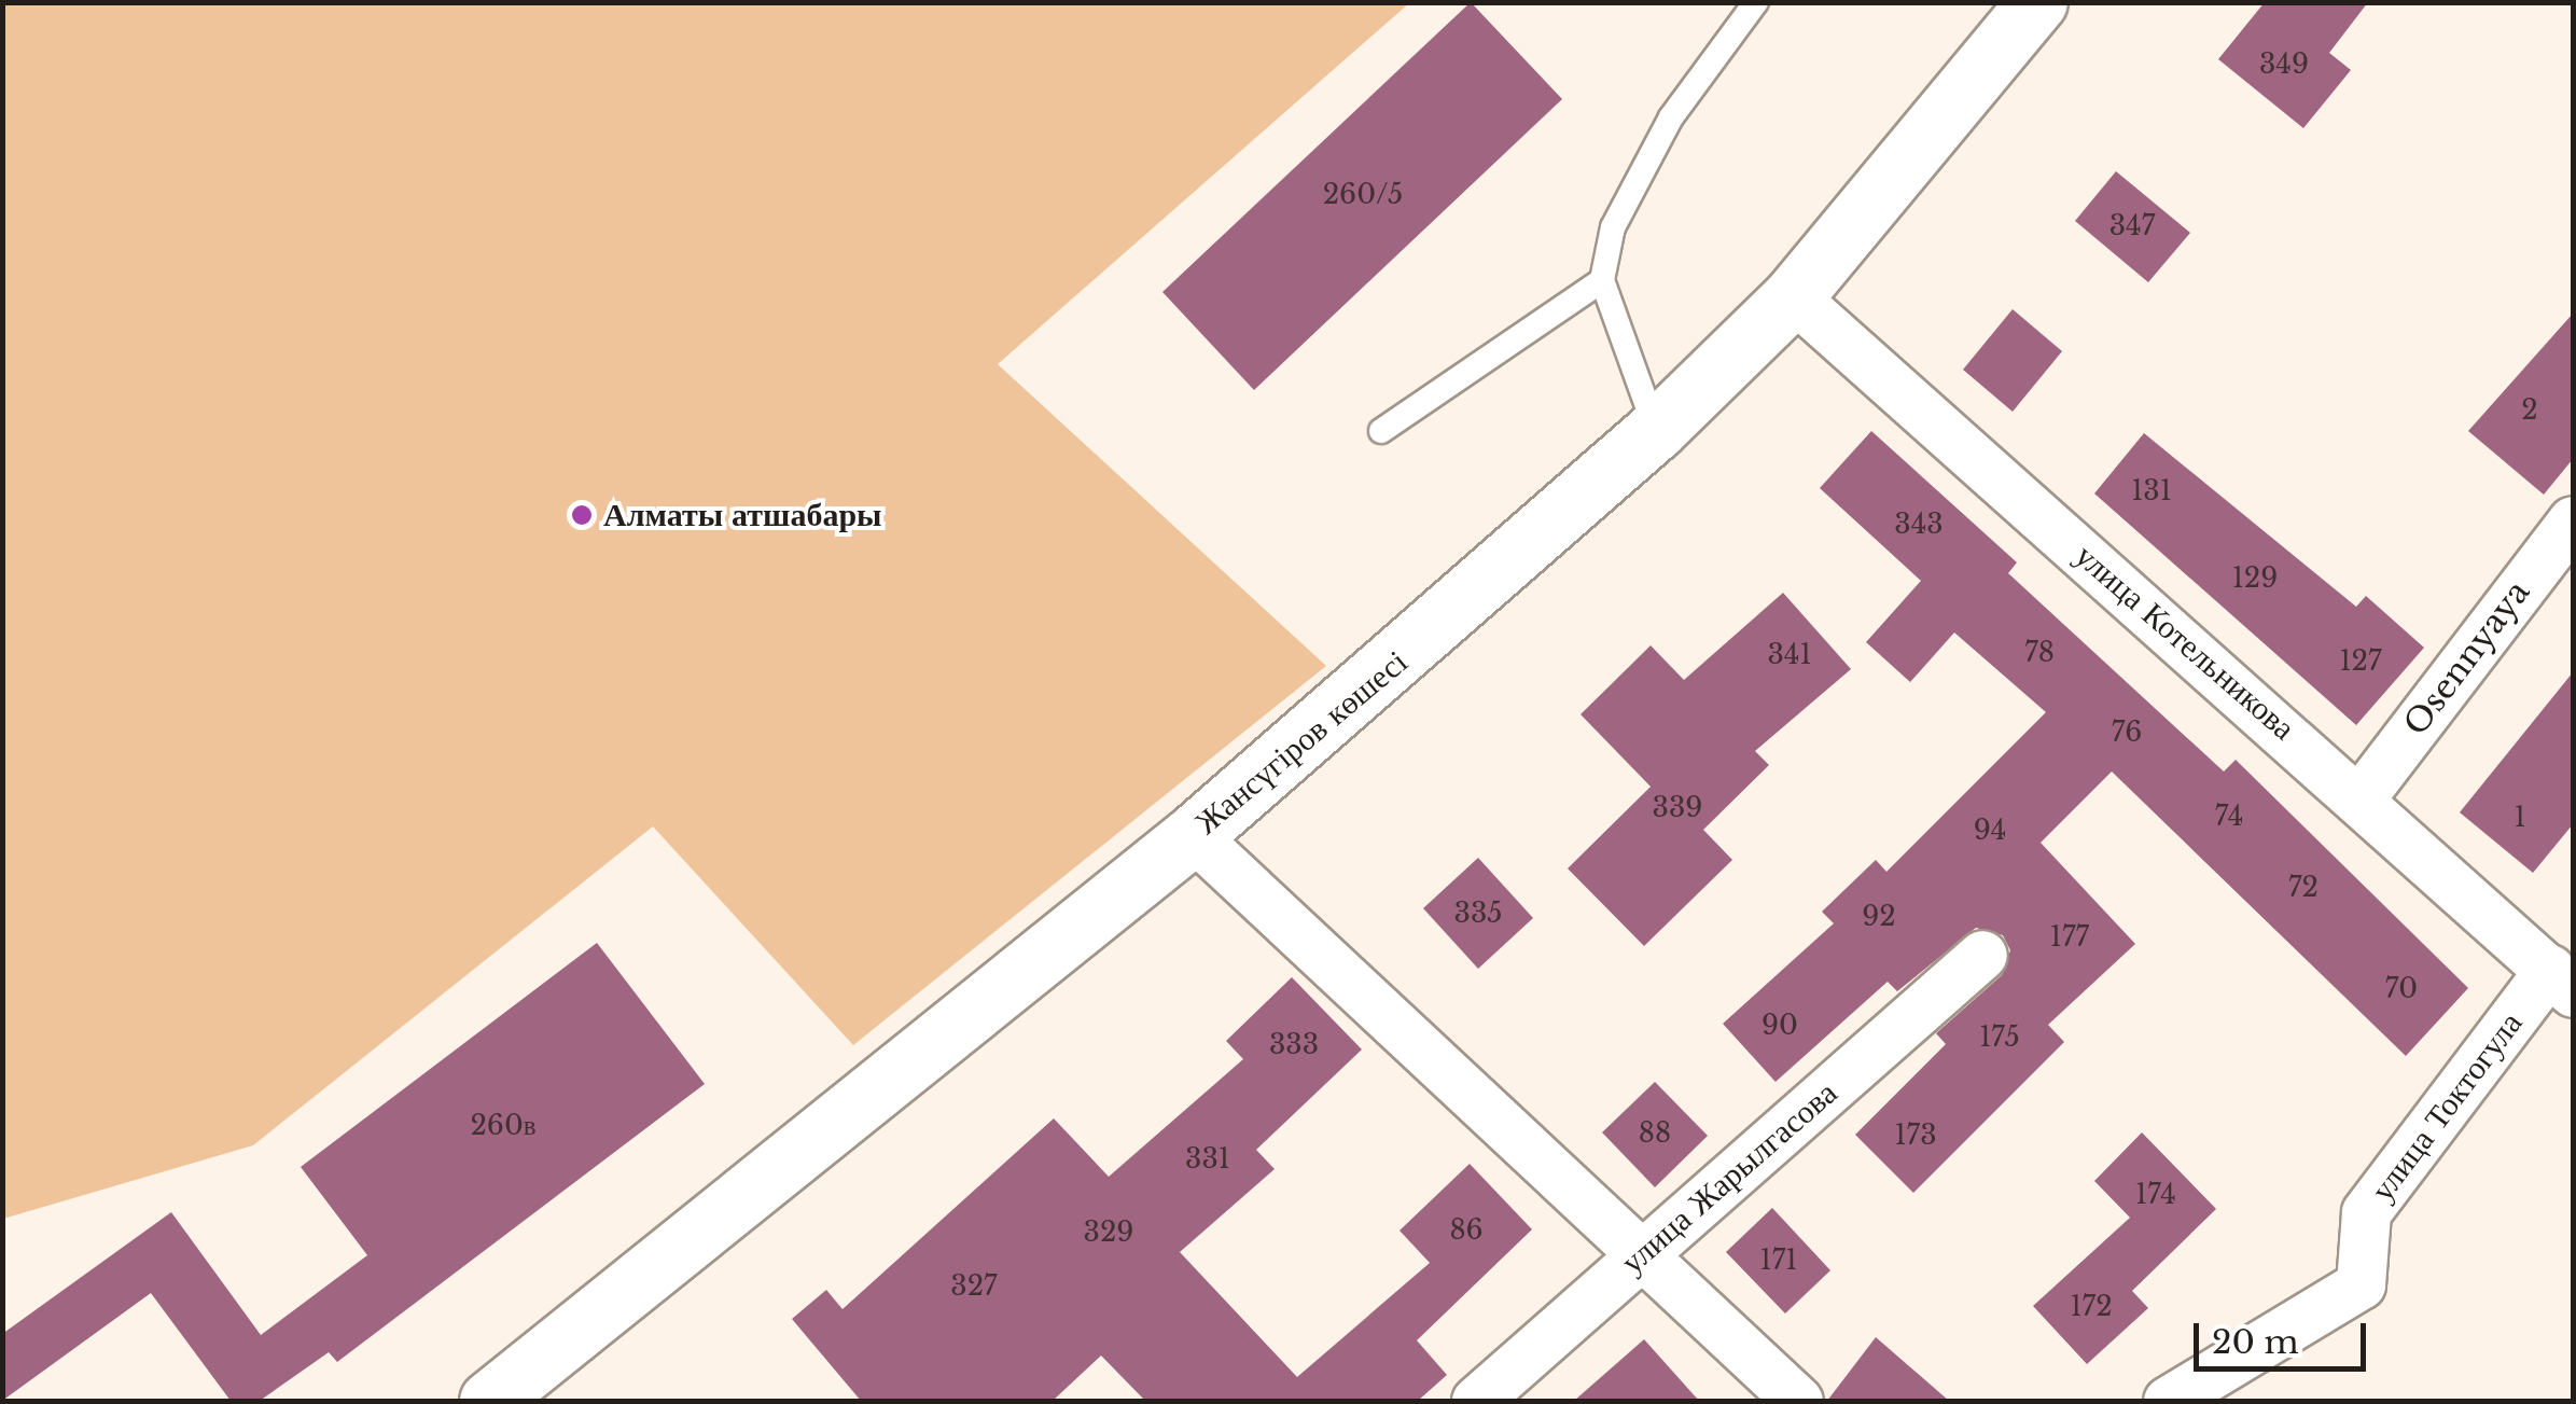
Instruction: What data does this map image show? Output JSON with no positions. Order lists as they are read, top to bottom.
{
  "streets": {
    "main road": ["Жансүгіров көшесі"],
    "street": [
      "улица Котельникова",
      "Osennyaya",
      "улица Токтогула",
      "улица Жарылгасова"
    ]
  },
  "crossings": [
    ["улица Котельникова", "Osennyaya"],
    ["улица Котельникова", "Жансүгіров көшесі"],
    ["улица Котельникова", "улица Токтогула"]
  ],
  "places": ["Алматы атшабары"],
  "house_numbers": [
    "349",
    "260/5",
    "347",
    "2",
    "131",
    "343",
    "129",
    "78",
    "341",
    "127",
    "76",
    "339",
    "74",
    "1",
    "94",
    "72",
    "335",
    "92",
    "177",
    "70",
    "90",
    "175",
    "333",
    "260в",
    "88",
    "173",
    "331",
    "174",
    "86",
    "329",
    "171",
    "327",
    "172"
  ],
  "scale_bar": "20 m"
}
